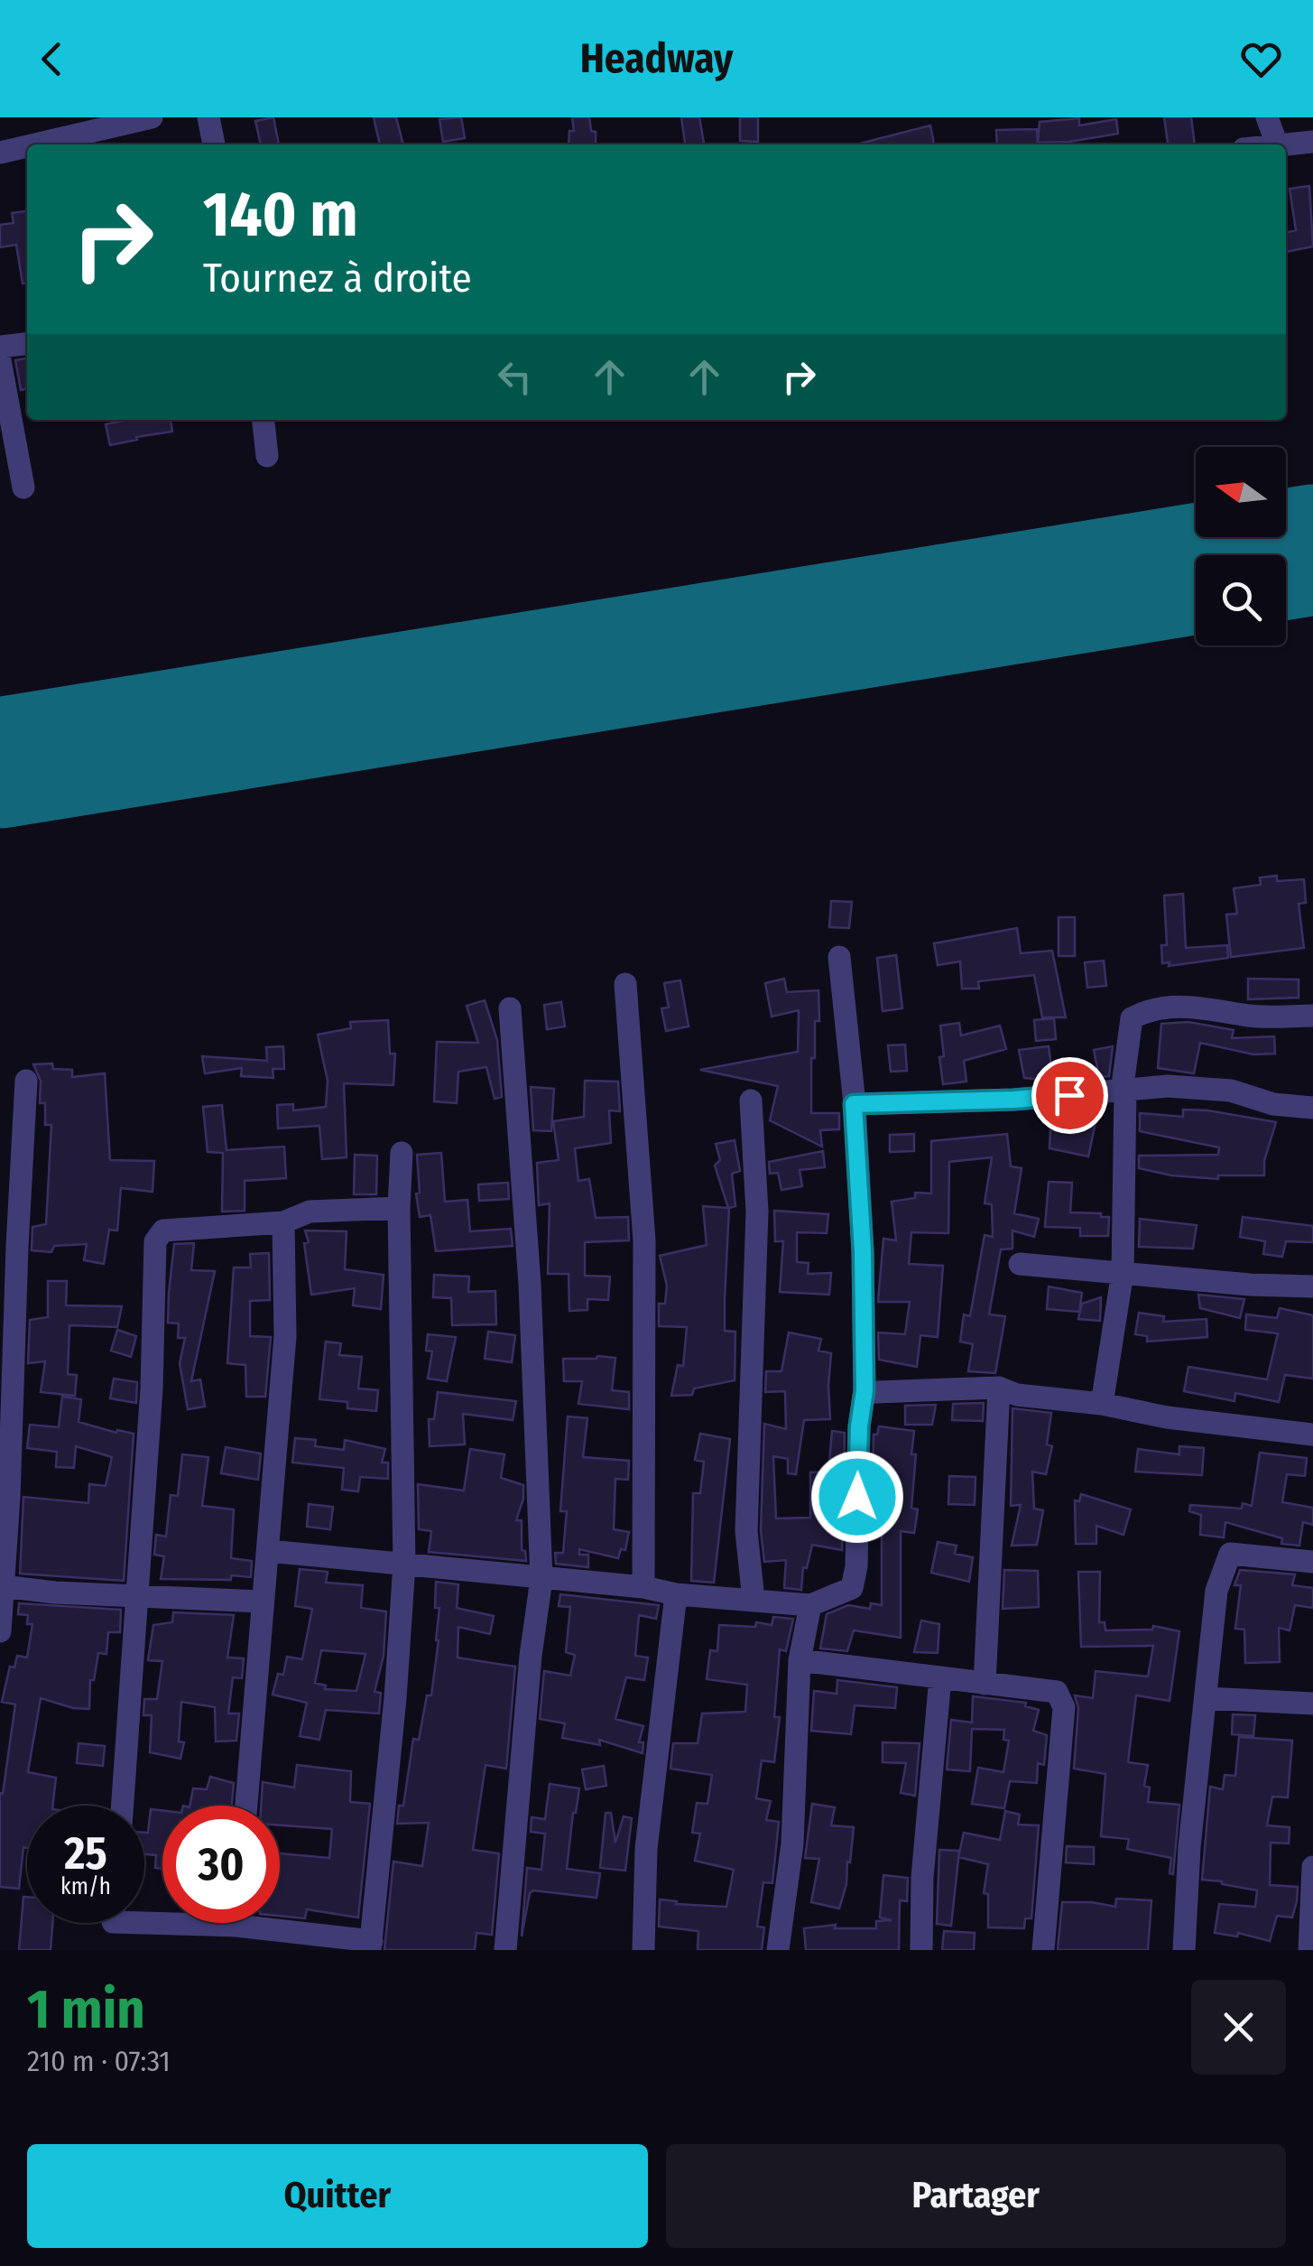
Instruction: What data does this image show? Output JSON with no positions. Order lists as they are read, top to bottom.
{
  "north": "left",
  "page": {
    "header": "Headway",
    "turn": ["140 m", "Tournez à droite"],
    "speed": "25 km/h",
    "limit": "30",
    "heading": ["1 min", "210 m · 07:31"],
    "buttons": ["Quitter", "Partager"]
  }
}
